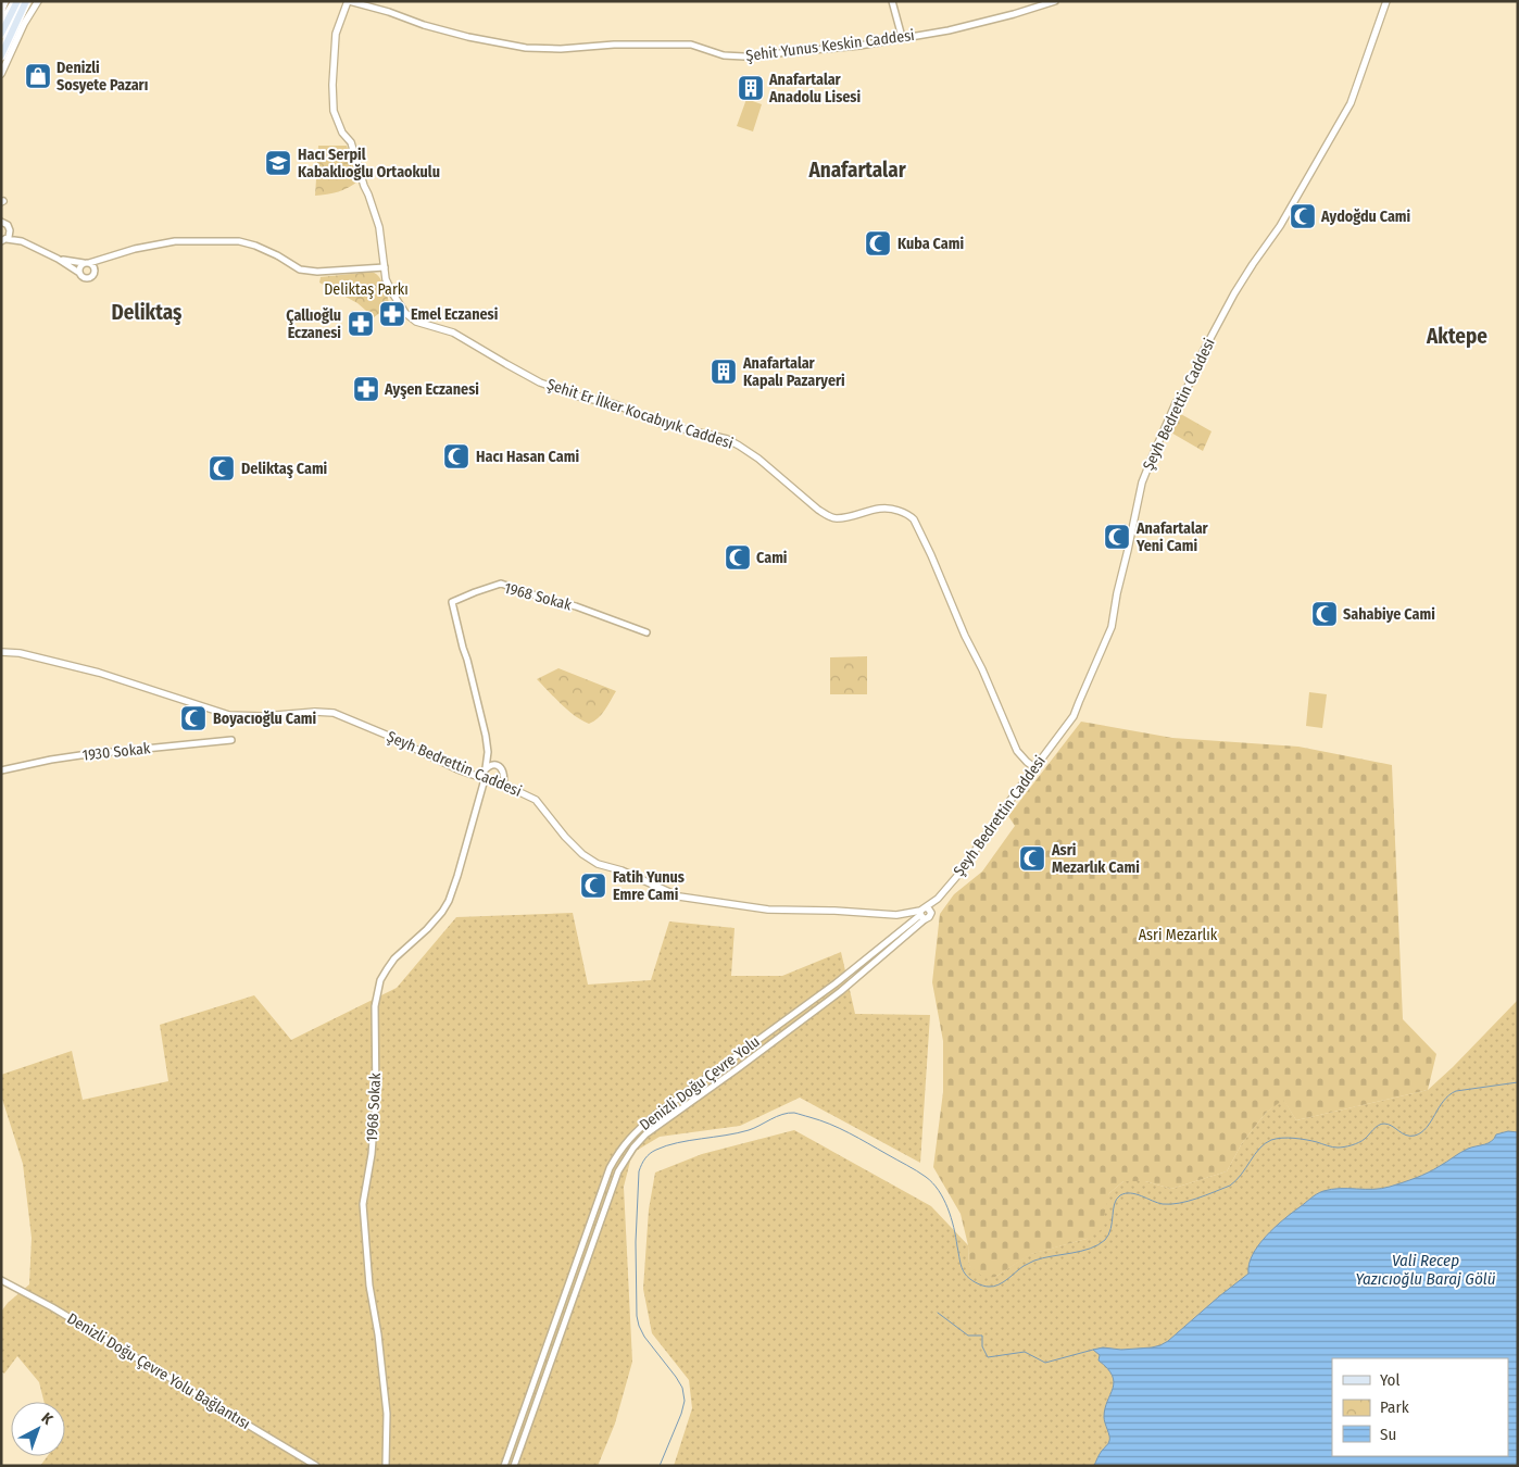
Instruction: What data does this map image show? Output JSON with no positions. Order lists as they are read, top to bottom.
{
  "streets": {
    "main road": ["Şeyh Bedrettin Caddesi", "Şehit Er İlker Kocabıyık Caddesi"],
    "street": [
      "Şehit Yunus Keskin Caddesi",
      "1968 Sokak",
      "1930 Sokak",
      "Denizli Doğu Çevre Yolu",
      "Denizli Doğu Çevre Yolu Bağlantısı"
    ]
  },
  "crossings": [
    ["Şehit Yunus Keskin Caddesi", "Şehit Er İlker Kocabıyık Caddesi"],
    ["Şeyh Bedrettin Caddesi", "Şehit Er İlker Kocabıyık Caddesi"],
    ["Şeyh Bedrettin Caddesi", "1968 Sokak"],
    ["Şeyh Bedrettin Caddesi", "Denizli Doğu Çevre Yolu"]
  ],
  "districts": ["Anafartalar", "Deliktaş", "Aktepe"],
  "water": ["Vali Recep Yazıcıoğlu Baraj Gölü"],
  "parks": ["Deliktaş Parkı", "Asri Mezarlık"],
  "places": {
    "shop": ["Denizli Sosyete Pazarı"],
    "building": ["Anafartalar Anadolu Lisesi", "Anafartalar Kapalı Pazaryeri"],
    "school or university": ["Hacı Serpil Kabaklıoğlu Ortaokulu"],
    "mosque": [
      "Aydoğdu Cami",
      "Kuba Cami",
      "Hacı Hasan Cami",
      "Deliktaş Cami",
      "Anafartalar Yeni Cami",
      "Cami",
      "Sahabiye Cami",
      "Boyacıoğlu Cami",
      "Asri Mezarlık Cami",
      "Fatih Yunus Emre Cami"
    ],
    "pharmacy": ["Emel Eczanesi", "Çallıoğlu Eczanesi", "Ayşen Eczanesi"]
  },
  "legend": ["Yol", "Park", "Su"],
  "north": "top right"
}
